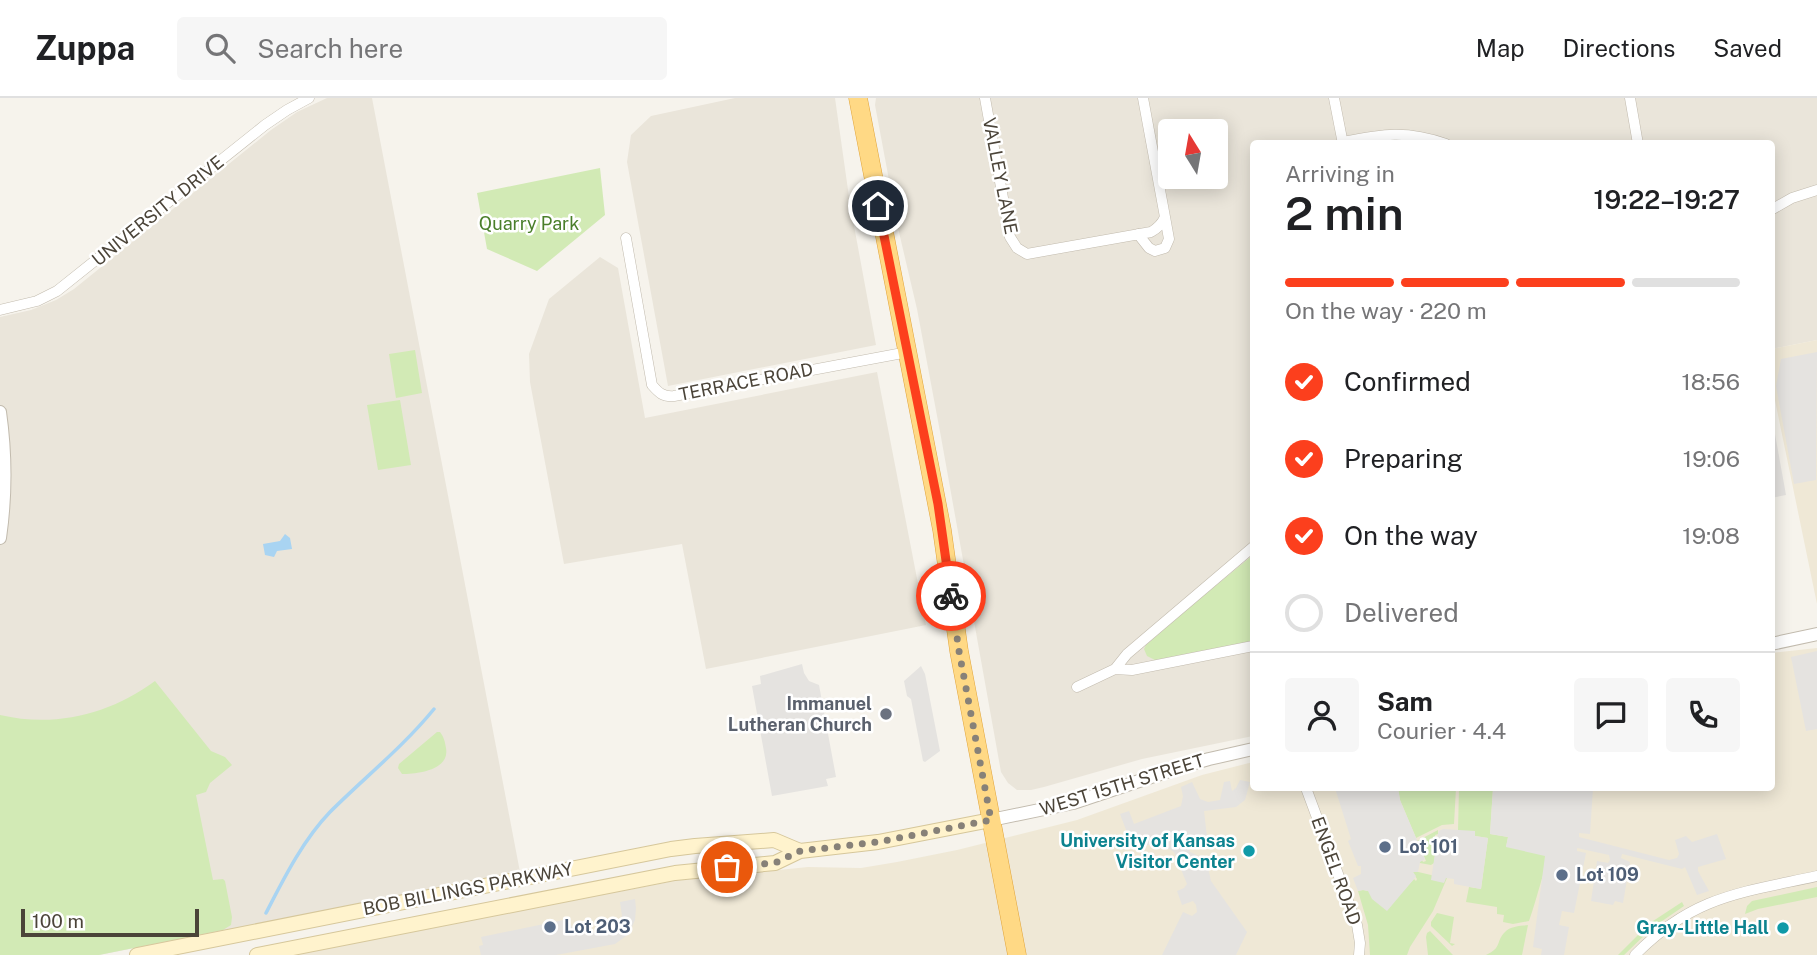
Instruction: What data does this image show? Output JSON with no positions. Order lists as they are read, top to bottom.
{
  "streets": {
    "main road": ["BOB BILLINGS PARKWAY"],
    "street": [
      "VALLEY LANE",
      "UNIVERSITY DRIVE",
      "TERRACE ROAD",
      "WEST 15TH STREET",
      "ENGEL ROAD"
    ]
  },
  "crossings": [
    ["WEST 15TH STREET", "BOB BILLINGS PARKWAY"]
  ],
  "parks": ["Quarry Park"],
  "places": [
    "Immanuel Lutheran Church",
    "Lot 101",
    "University of Kansas Visitor Center",
    "Lot 109",
    "Lot 203",
    "Gray-Little Hall"
  ],
  "scale_bar": "100 m",
  "north": "top",
  "page": {
    "header": "Zuppa",
    "search": "Search here",
    "nav": ["Map", "Directions", "Saved"],
    "heading": ["2 min", "Arriving in", "19:22–19:27"],
    "panel": ["Sam", "Courier · 4.4"],
    "bar": "On the way · 220 m",
    "list": [
      ["Confirmed", "18:56"],
      ["Preparing", "19:06"],
      ["On the way", "19:08"],
      "Delivered"
    ],
    "scale": "100 m"
  }
}
